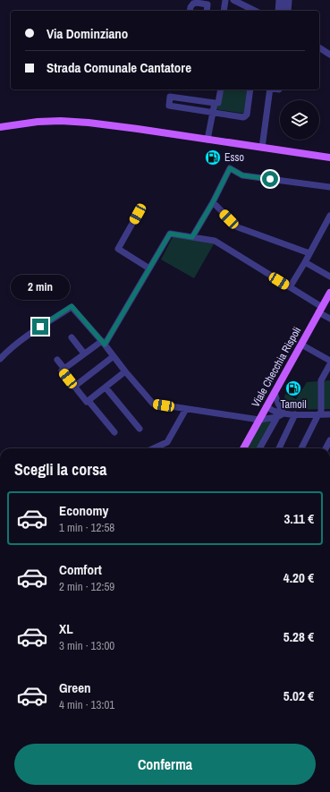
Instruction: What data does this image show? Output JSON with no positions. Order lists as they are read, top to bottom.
{
  "streets": {
    "main road": ["Viale Checchia Rispoli"]
  },
  "places": {
    "fuel station": ["Esso", "Tamoil"]
  },
  "page": {
    "banner": ["Via Dominziano", "Strada Comunale Cantatore"],
    "bubble": "2 min",
    "heading": "Scegli la corsa",
    "list": [
      {
        "name": "Economy",
        "note": "1 min · 12:58",
        "value": "3.11 €"
      },
      {
        "name": "Comfort",
        "note": "2 min · 12:59",
        "value": "4.20 €"
      },
      {
        "name": "XL",
        "note": "3 min · 13:00",
        "value": "5.28 €"
      },
      {
        "name": "Green",
        "note": "4 min · 13:01",
        "value": "5.02 €"
      }
    ],
    "buttons": "Conferma"
  }
}
